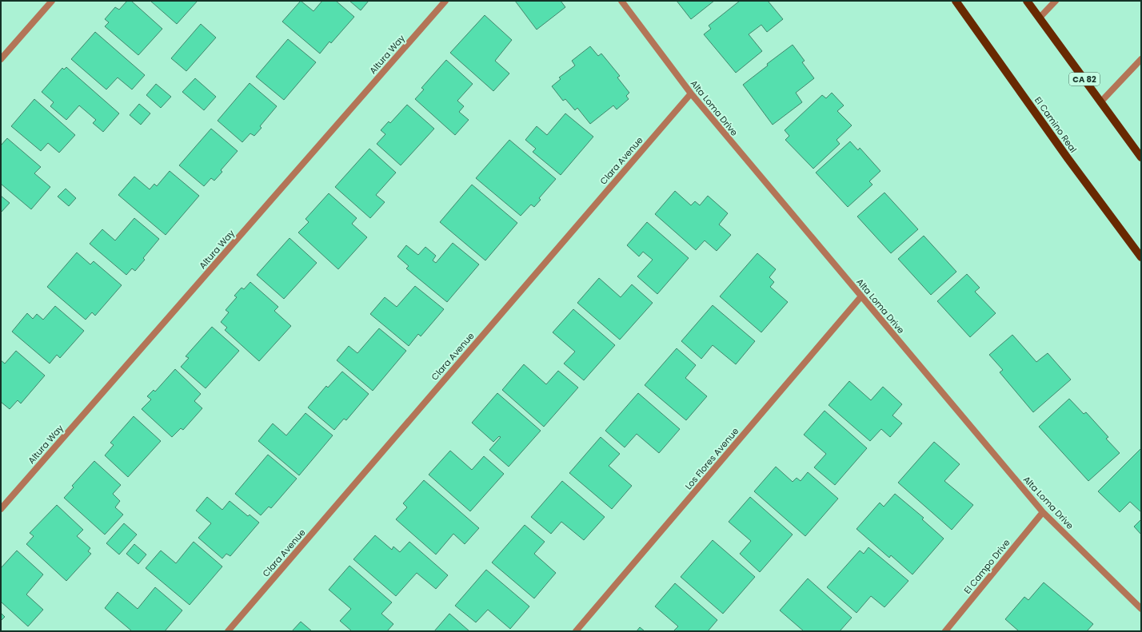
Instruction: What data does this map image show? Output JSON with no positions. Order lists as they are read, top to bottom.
{
  "streets": {
    "main road": ["CA 82", "El Camino Real"],
    "street": [
      "Altura Way",
      "Alta Loma Drive",
      "Clara Avenue",
      "Los Flores Avenue",
      "El Campo Drive"
    ]
  },
  "crossings": [
    ["Alta Loma Drive", "Clara Avenue"],
    ["Alta Loma Drive", "Los Flores Avenue"],
    ["Alta Loma Drive", "El Campo Drive"]
  ]
}
